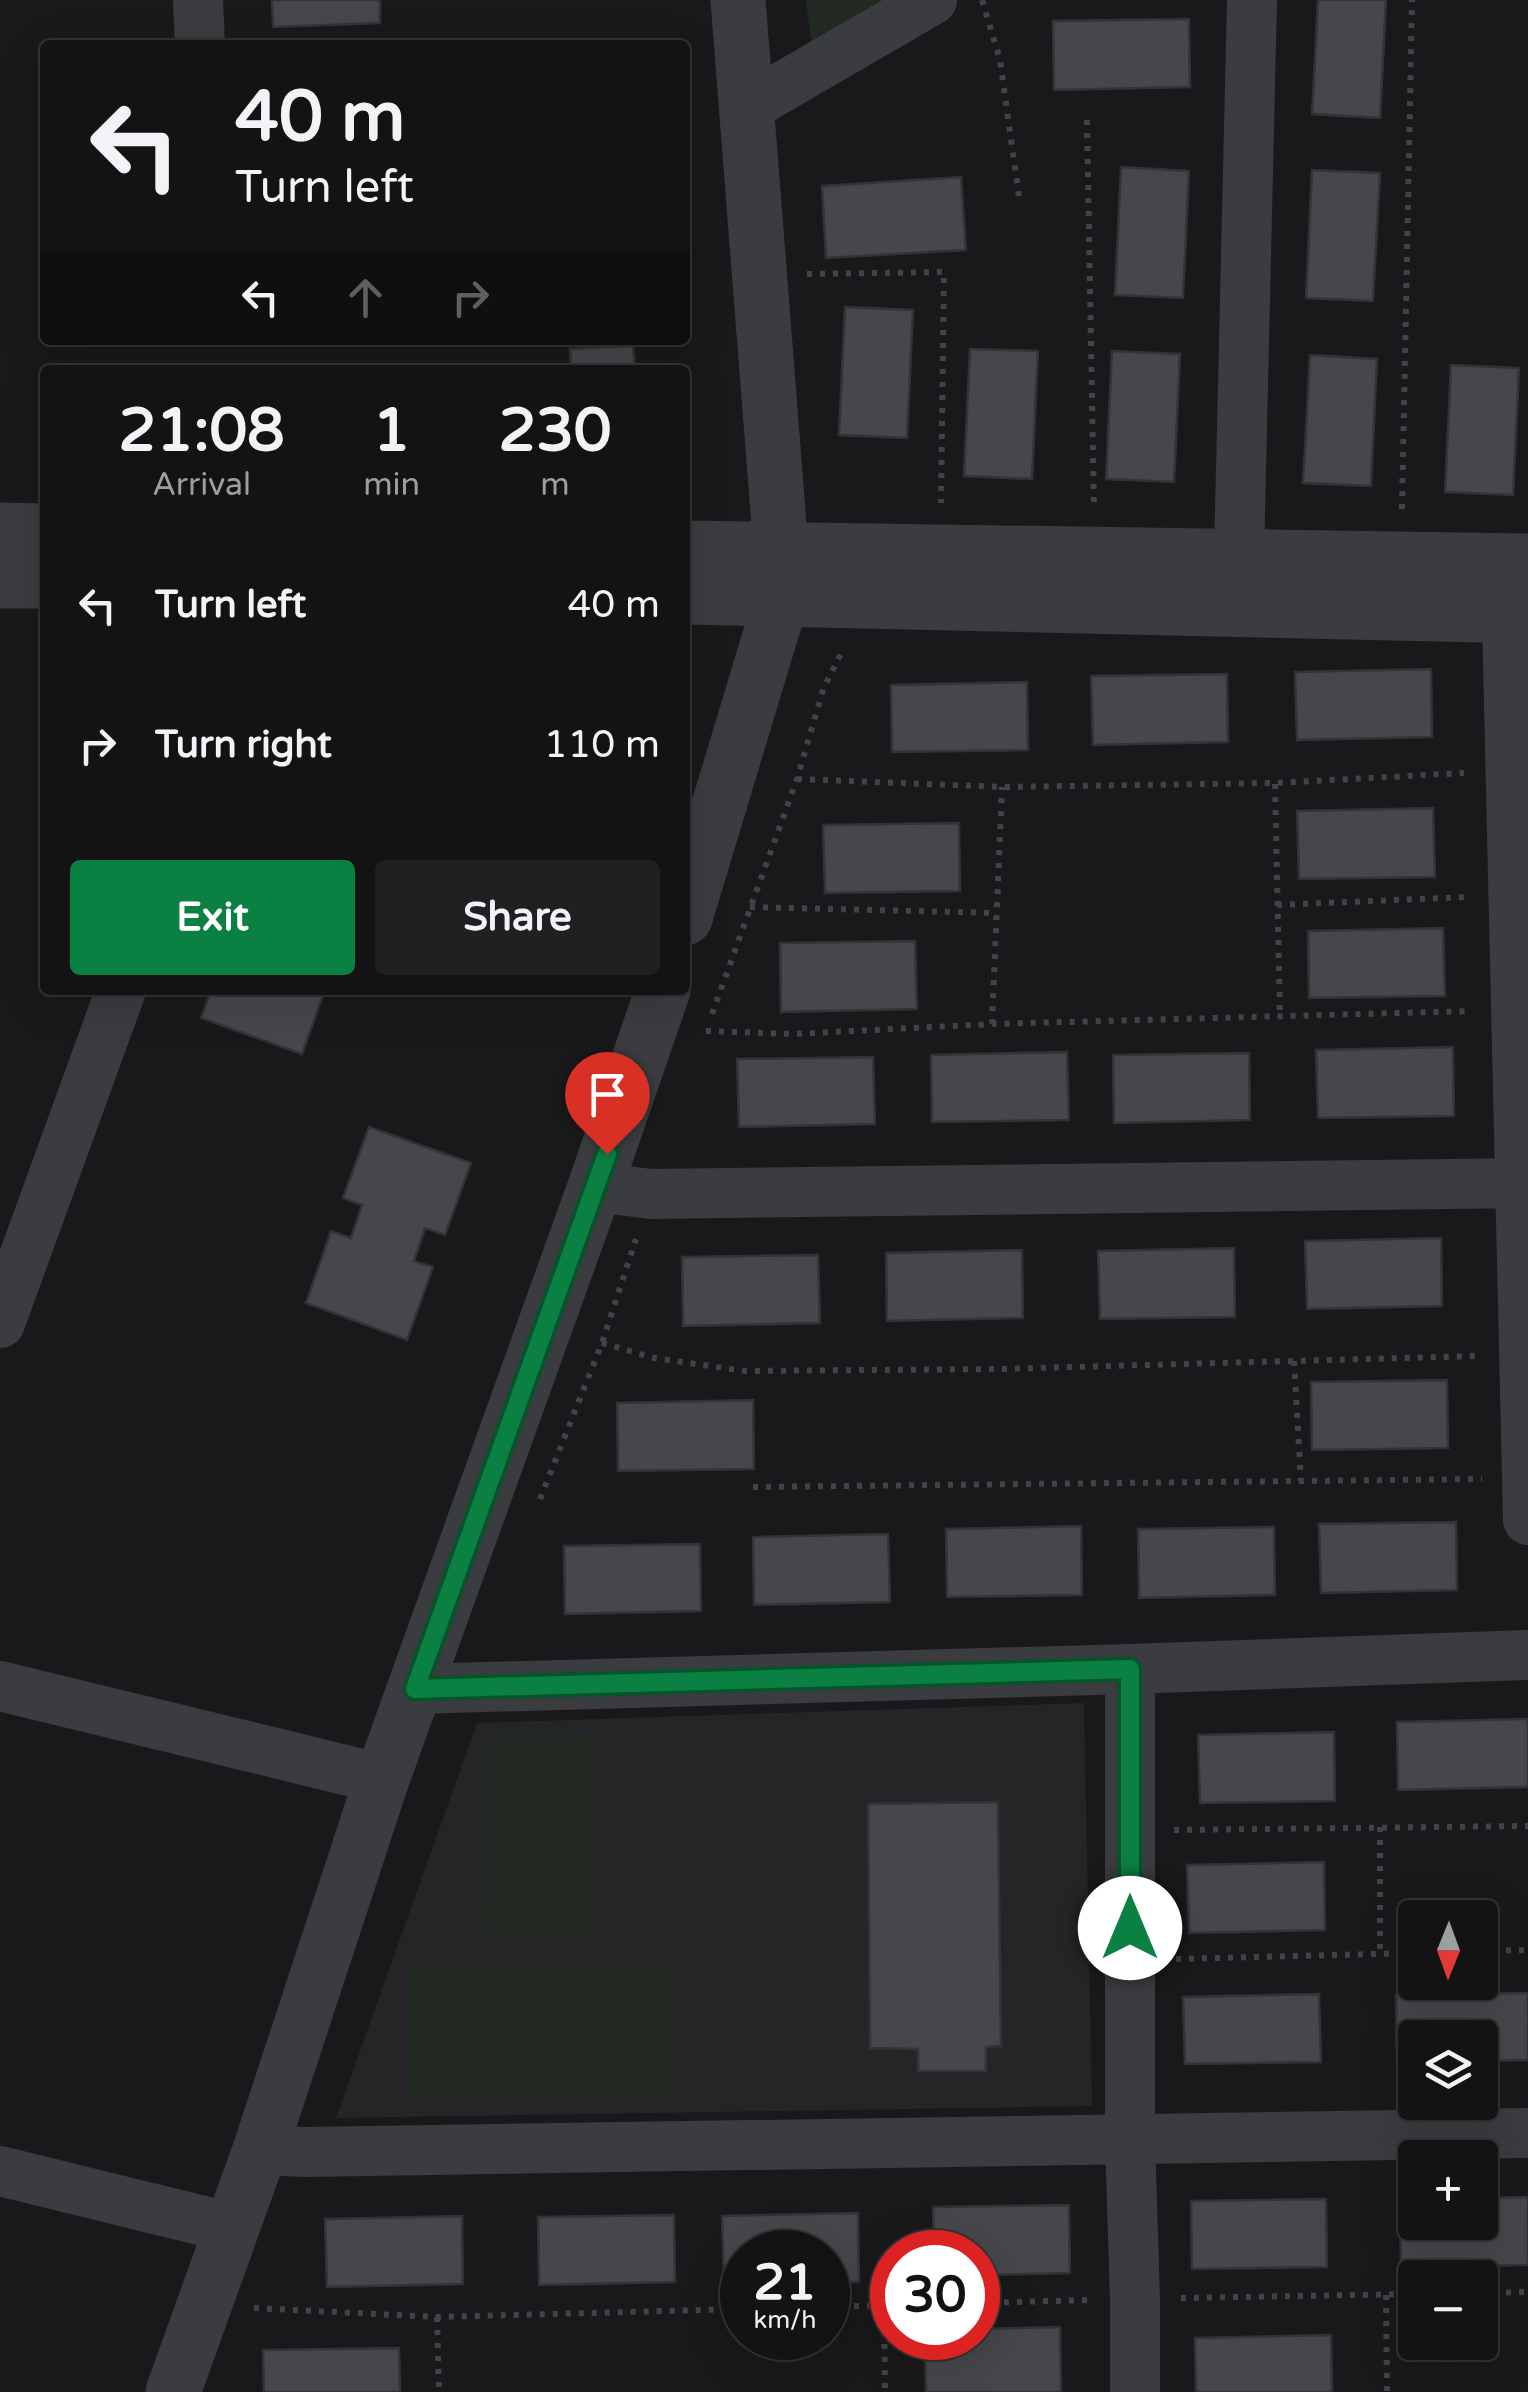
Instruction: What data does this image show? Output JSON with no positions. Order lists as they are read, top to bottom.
{
  "north": "bottom",
  "page": {
    "turn": ["40 m", "Turn left"],
    "eta": [
      "21:08",
      "Arrival",
      "1",
      "min",
      "230",
      "m"
    ],
    "list": [
      {
        "name": "Turn left",
        "value": "40 m"
      },
      {
        "name": "Turn right",
        "value": "110 m"
      }
    ],
    "buttons": ["Exit", "Share"],
    "map_buttons": ["+", "−"],
    "speed": "21 km/h",
    "limit": "30"
  }
}
